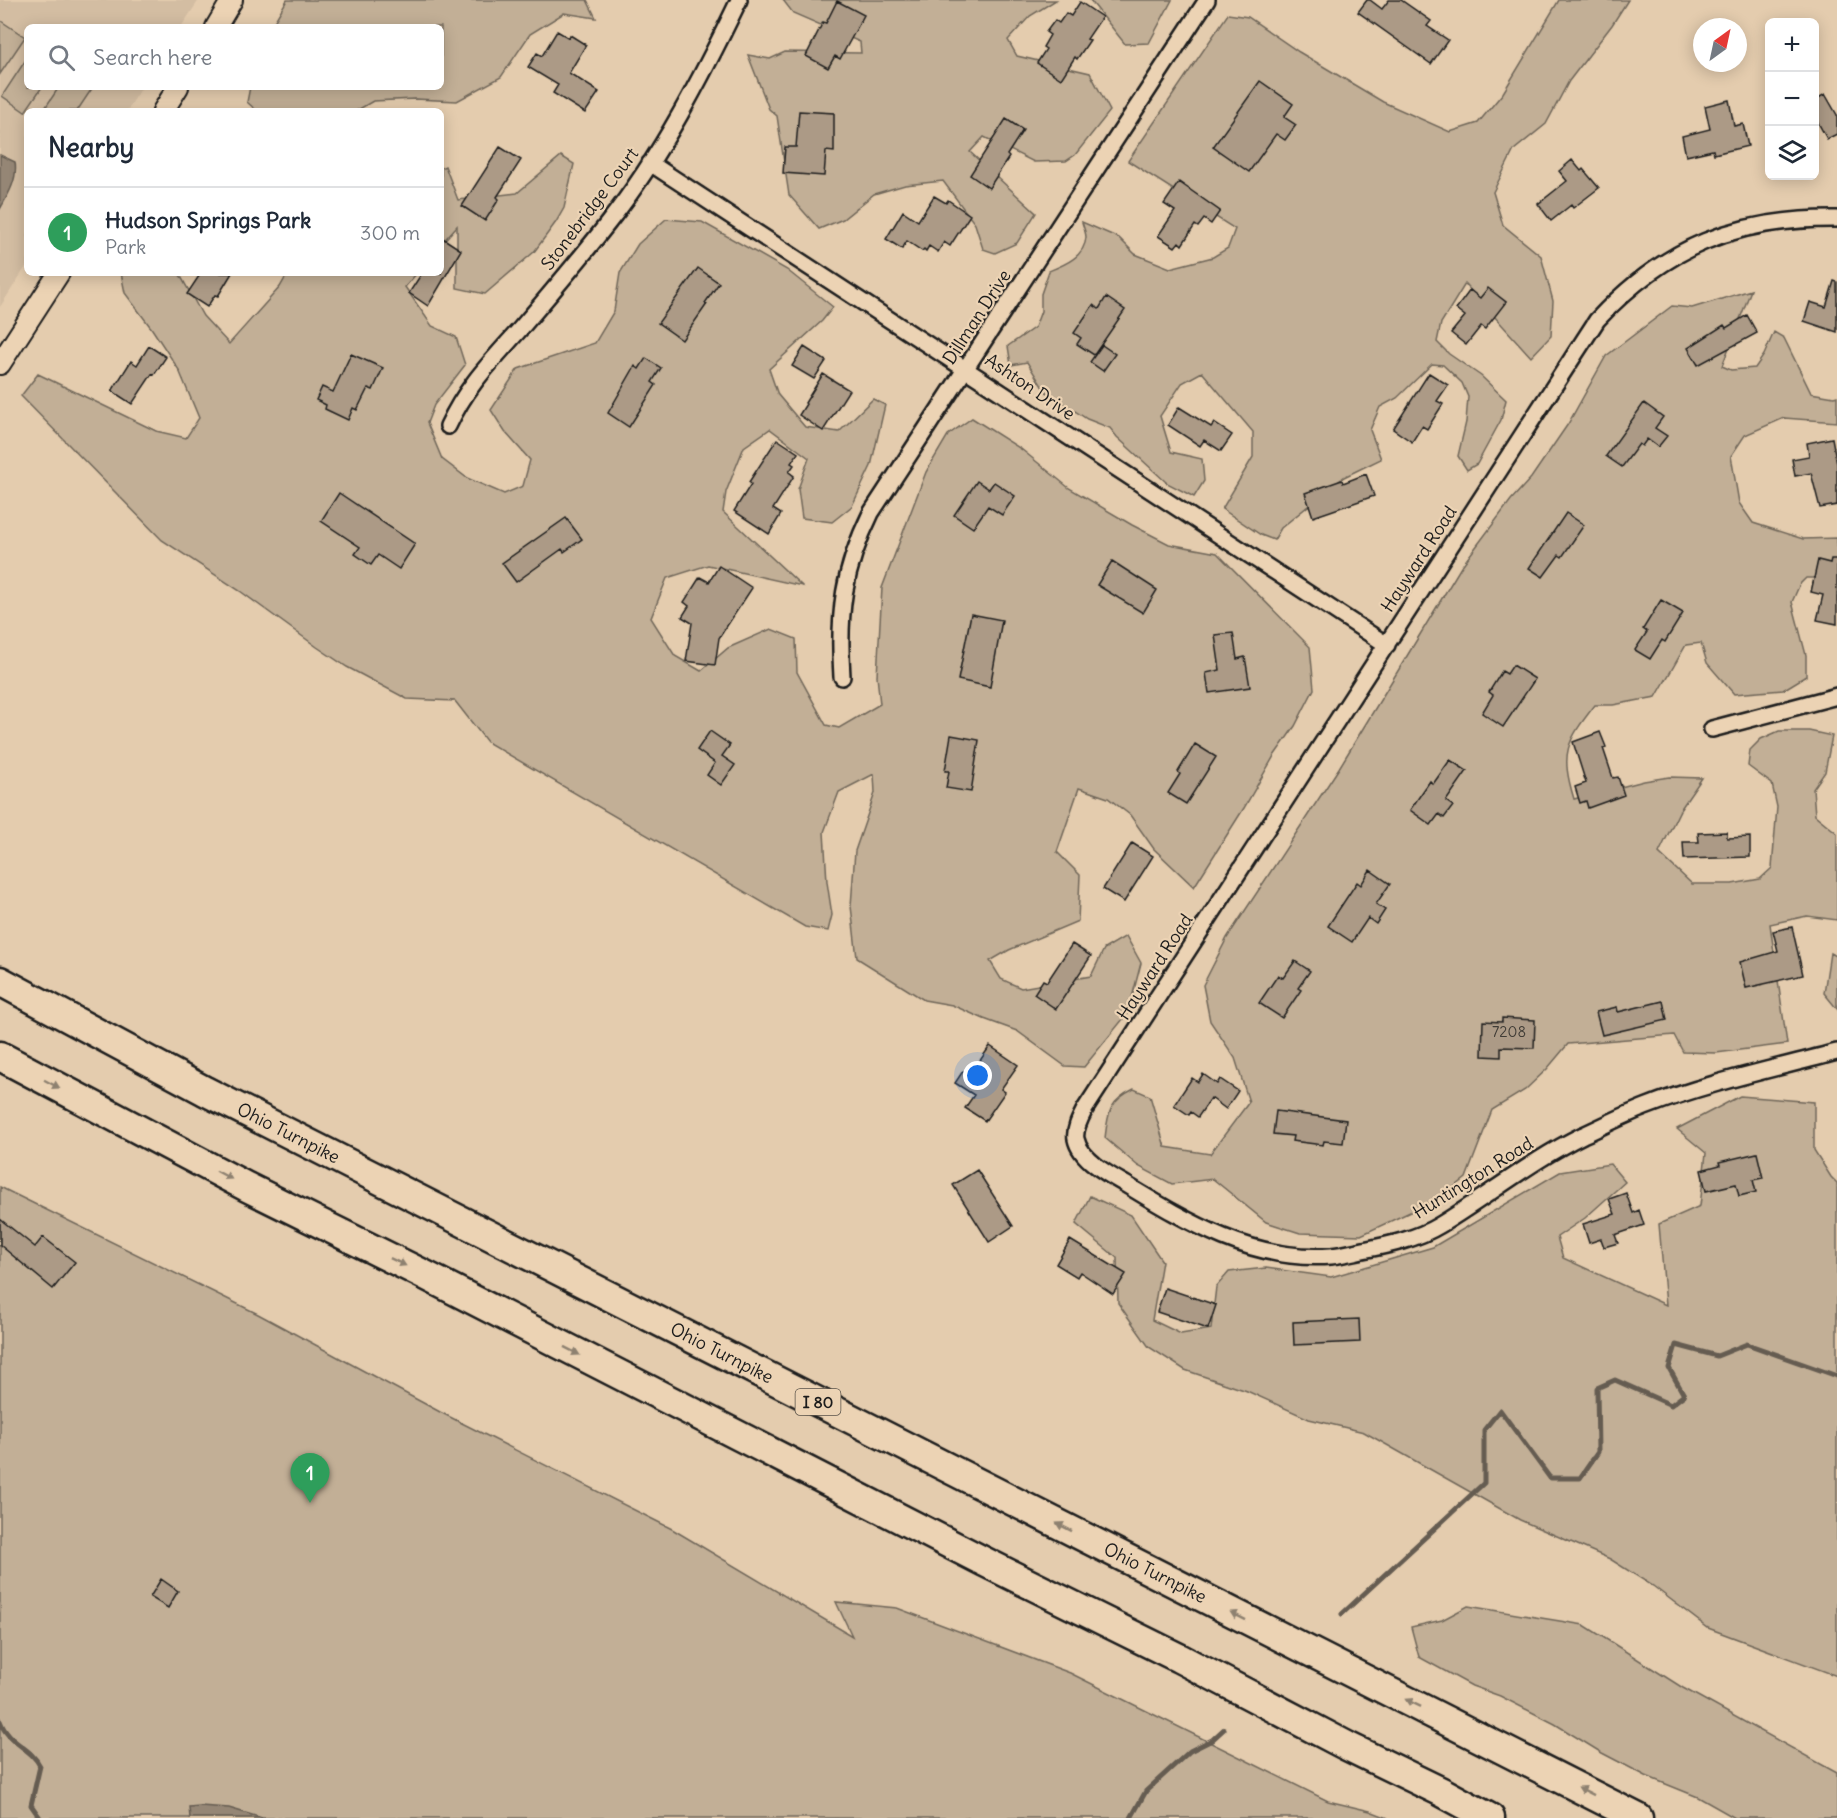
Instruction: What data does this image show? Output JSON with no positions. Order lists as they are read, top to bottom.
{
  "streets": {
    "highway": ["Ohio Turnpike", "I 80"],
    "street": [
      "Stonebridge Court",
      "Dillman Drive",
      "Ashton Drive",
      "Hayward Road",
      "Huntington Road"
    ]
  },
  "crossings": [
    ["Stonebridge Court", "Ashton Drive"],
    ["Dillman Drive", "Ashton Drive"],
    ["Ashton Drive", "Hayward Road"],
    ["Hayward Road", "Huntington Road"]
  ],
  "house_numbers": ["7208"],
  "north": "top right",
  "page": {
    "map_buttons": ["+", "−"],
    "search": "Search here",
    "heading": "Nearby",
    "list": [
      {
        "mark": "1",
        "name": "Hudson Springs Park",
        "note": "Park",
        "value": "300 m"
      }
    ],
    "pins": "1"
  }
}
